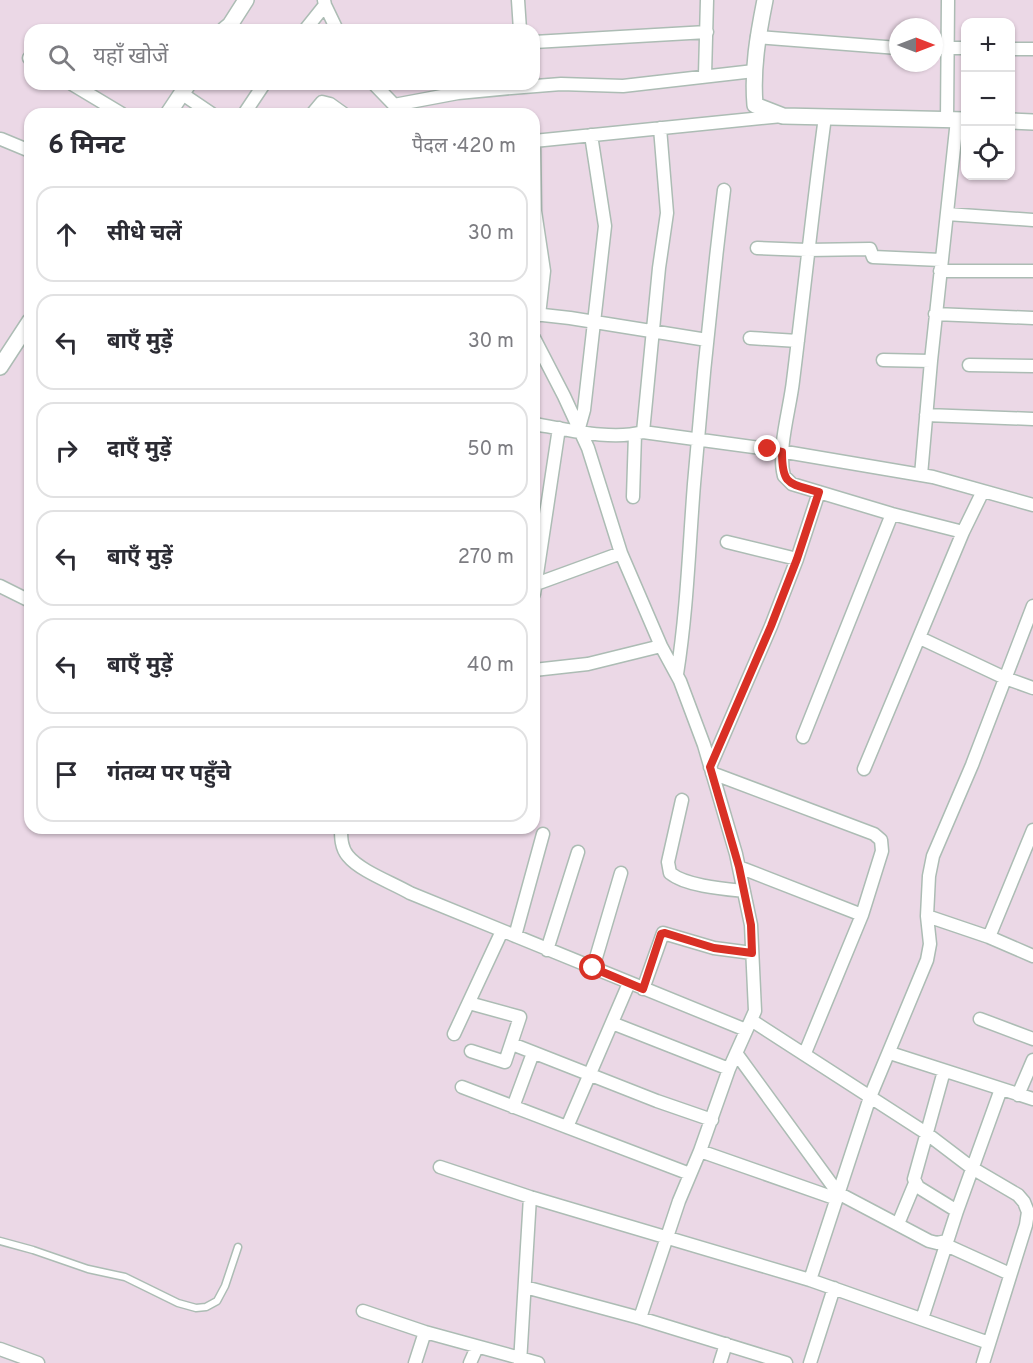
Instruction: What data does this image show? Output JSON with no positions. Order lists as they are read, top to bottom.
{
  "north": "right",
  "page": {
    "map_buttons": ["+", "−"],
    "search": "यहाँ खोजें",
    "heading": ["6 मिनट", "पैदल · 420 m"],
    "list": [
      ["सीधे चलें", "30 m"],
      ["बाएँ मुड़ें", "30 m"],
      ["दाएँ मुड़ें", "50 m"],
      ["बाएँ मुड़ें", "270 m"],
      ["बाएँ मुड़ें", "40 m"],
      "गंतव्य पर पहुँचे"
    ]
  }
}
